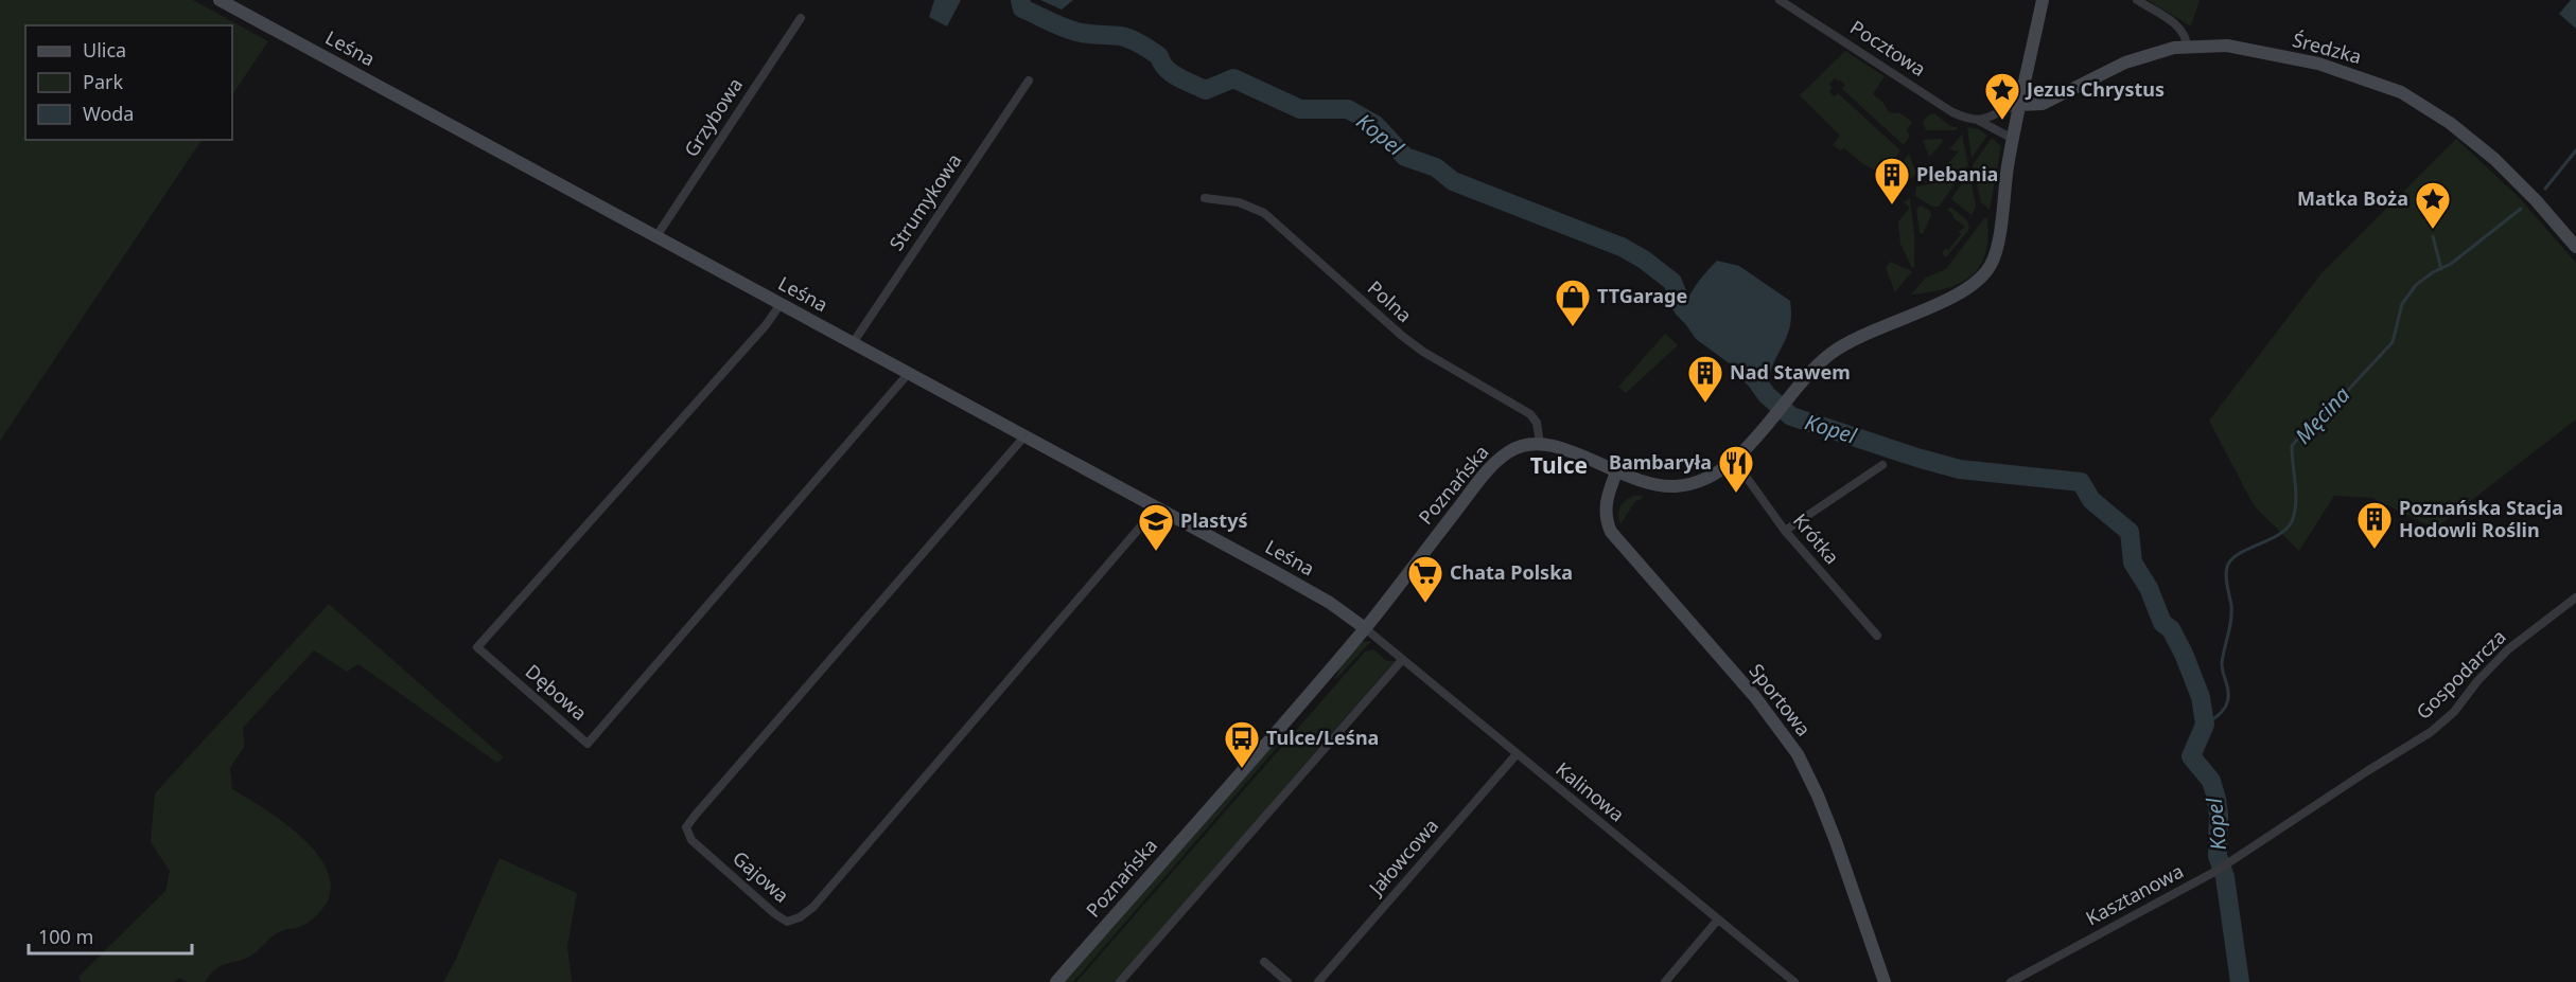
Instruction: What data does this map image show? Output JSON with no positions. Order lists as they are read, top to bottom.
{
  "streets": {
    "street": [
      "Leśna",
      "Pocztowa",
      "Średzka",
      "Grzybowa",
      "Strumykowa",
      "Polna",
      "Poznańska",
      "Krótka",
      "Gospodarcza",
      "Dębowa",
      "Sportowa",
      "Kalinowa",
      "Jałowcowa",
      "Gajowa",
      "Kasztanowa"
    ]
  },
  "crossings": [
    ["Leśna", "Grzybowa"],
    ["Leśna", "Strumykowa"],
    ["Leśna", "Poznańska"],
    ["Leśna", "Dębowa"],
    ["Leśna", "Kalinowa"],
    ["Leśna", "Gajowa"],
    ["Polna", "Poznańska"],
    ["Poznańska", "Kalinowa"],
    ["Gospodarcza", "Kasztanowa"],
    ["Kalinowa", "Jałowcowa"]
  ],
  "districts": ["Tulce"],
  "water": ["Kopel", "Męcina"],
  "places": {
    "place": ["Jezus Chrystus", "Matka Boża"],
    "building": ["Plebania", "Nad Stawem", "Poznańska Stacja Hodowli Roślin"],
    "shop": ["TTGarage"],
    "restaurant": ["Bambaryła"],
    "school or university": ["Plastyś"],
    "supermarket": ["Chata Polska"],
    "bus stop": ["Tulce/Leśna"]
  },
  "legend": ["Ulica", "Park", "Woda"],
  "scale_bar": "100 m"
}
